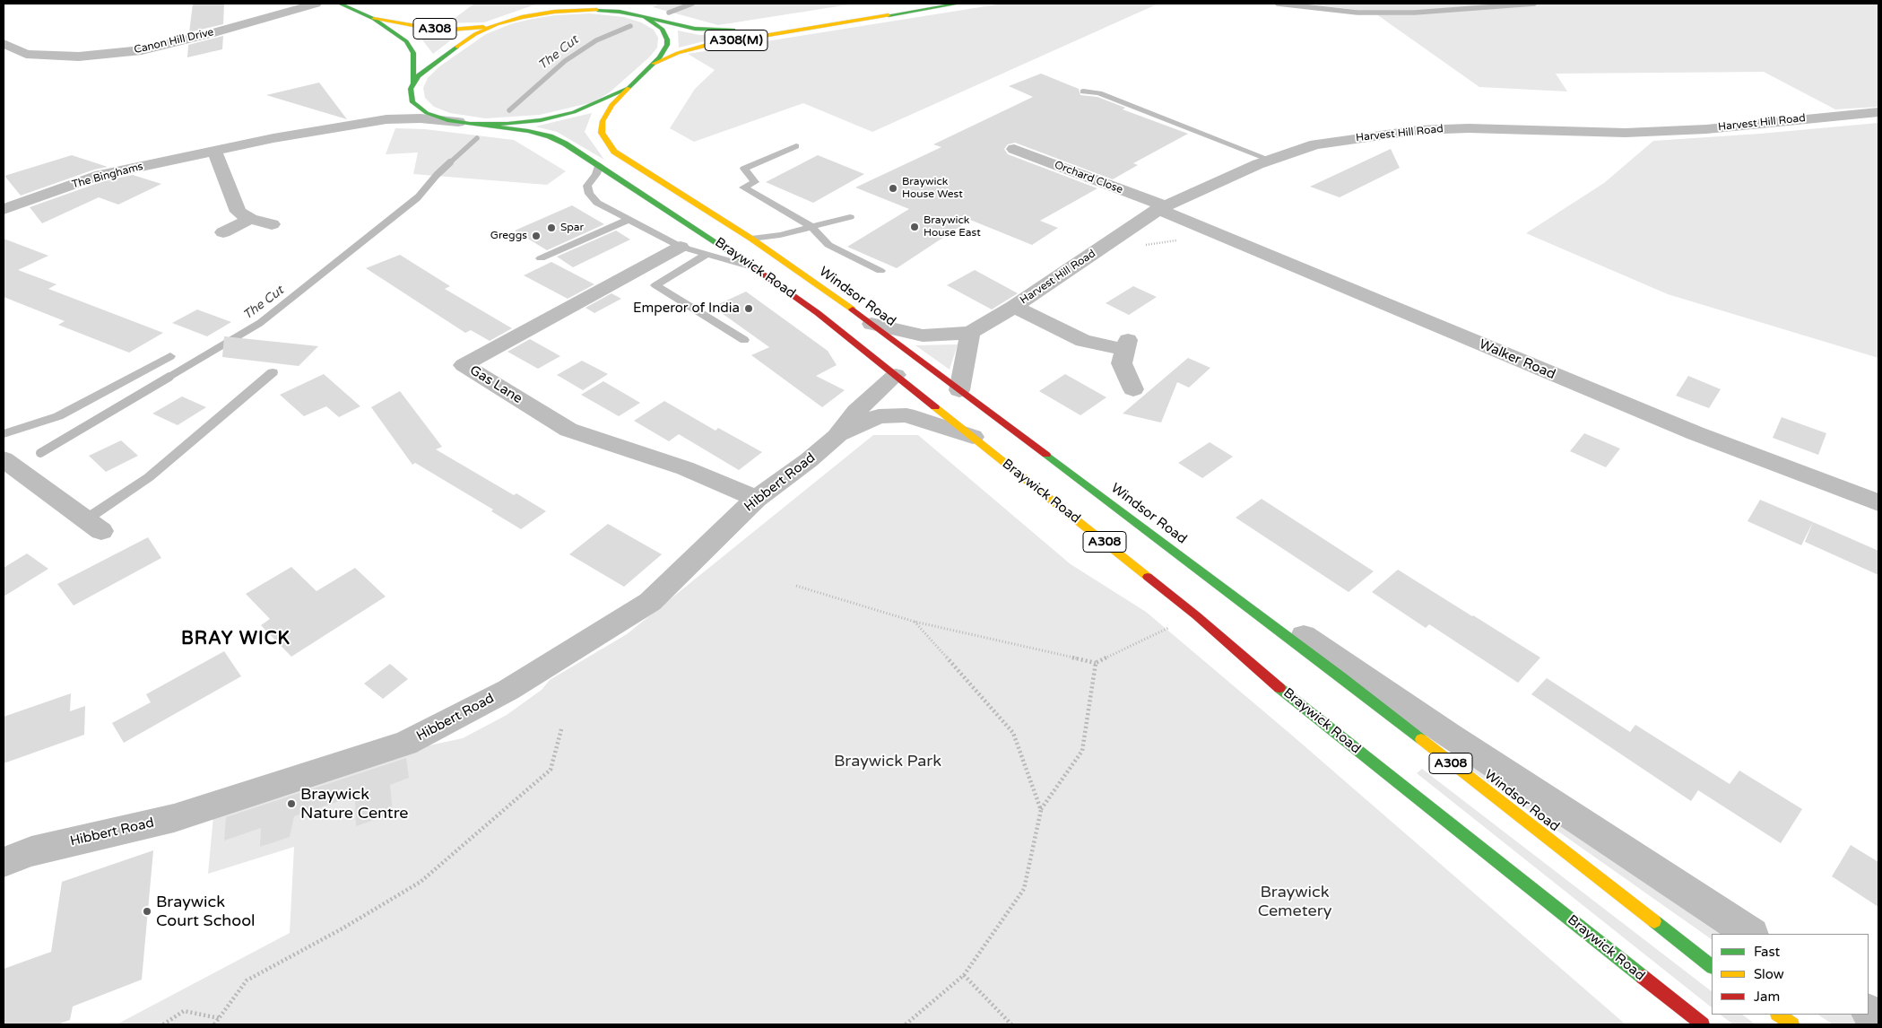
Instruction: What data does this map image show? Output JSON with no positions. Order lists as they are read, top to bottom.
{
  "streets": {
    "main road": [
      "A308",
      "A308(M)",
      "Braywick Road",
      "Windsor Road"
    ],
    "street": [
      "Canon Hill Drive",
      "Harvest Hill Road",
      "The Binghams",
      "Orchard Close",
      "Walker Road",
      "Gas Lane",
      "Hibbert Road"
    ]
  },
  "crossings": [
    ["A308", "The Binghams"],
    ["A308(M)", "Windsor Road"],
    ["Harvest Hill Road", "Orchard Close"],
    ["Harvest Hill Road", "Windsor Road"],
    ["Harvest Hill Road", "Walker Road"],
    ["The Binghams", "Braywick Road"],
    ["Orchard Close", "Walker Road"],
    ["Braywick Road", "Hibbert Road"],
    ["Gas Lane", "Hibbert Road"]
  ],
  "districts": ["BRAY WICK"],
  "water": ["The Cut"],
  "parks": ["Braywick Park", "Braywick Cemetery"],
  "places": [
    "Braywick House West",
    "Braywick House East",
    "Spar",
    "Greggs",
    "Emperor of India",
    "Braywick Nature Centre",
    "Braywick Court School"
  ],
  "legend": ["Fast", "Slow", "Jam"]
}
